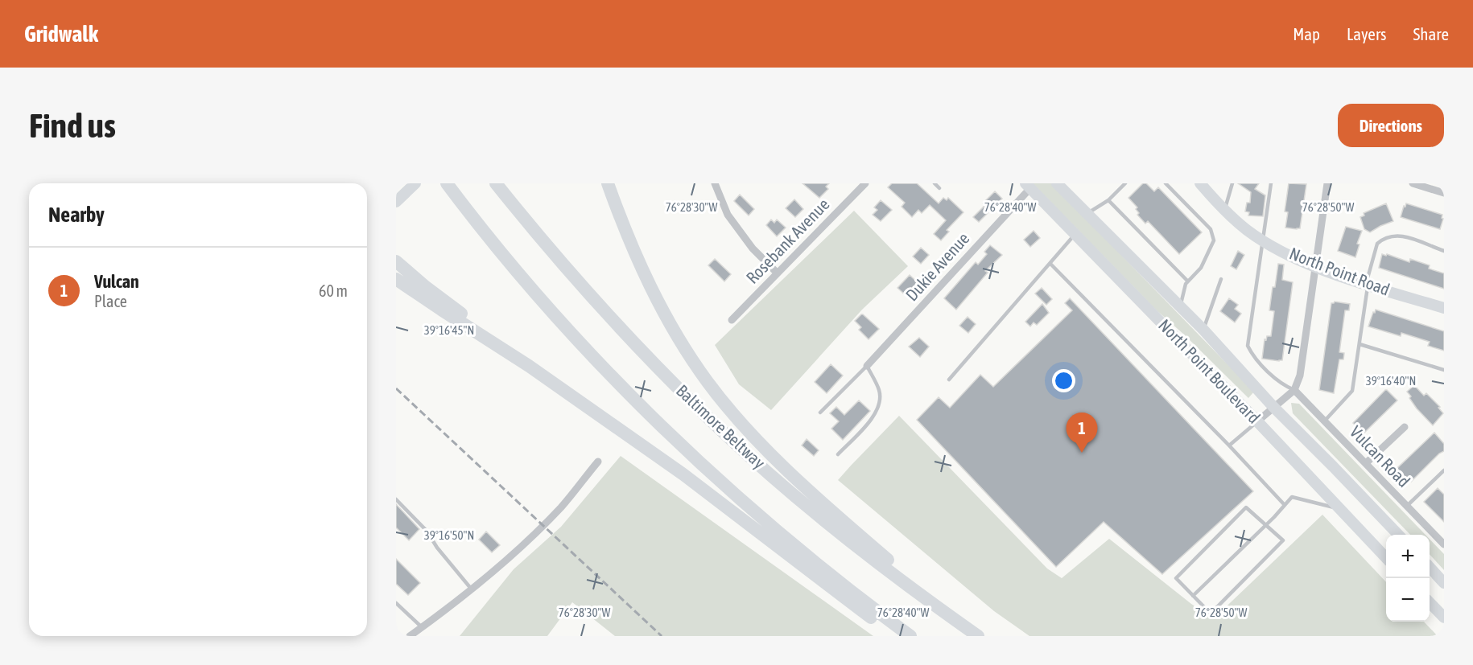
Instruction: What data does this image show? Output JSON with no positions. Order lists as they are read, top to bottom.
{
  "streets": {
    "highway": ["Baltimore Beltway"],
    "main road": ["North Point Road", "North Point Boulevard"],
    "street": ["Rosebank Avenue", "Dukie Avenue", "Vulcan Road"]
  },
  "crossings": [
    ["Dukie Avenue", "North Point Boulevard"]
  ],
  "page": {
    "header": "Gridwalk",
    "nav": ["Map", "Layers", "Share"],
    "buttons": "Directions",
    "title": "Find us",
    "heading": "Nearby",
    "list": [
      {
        "mark": "1",
        "name": "Vulcan",
        "note": "Place",
        "value": "60 m"
      }
    ],
    "pins": "1",
    "map_buttons": ["+", "−"]
  },
  "coordinates": [
    "76°28'30\"W",
    "76°28'40\"W",
    "76°28'50\"W",
    "39°16'45\"N",
    "39°16'40\"N",
    "39°16'50\"N"
  ]
}
